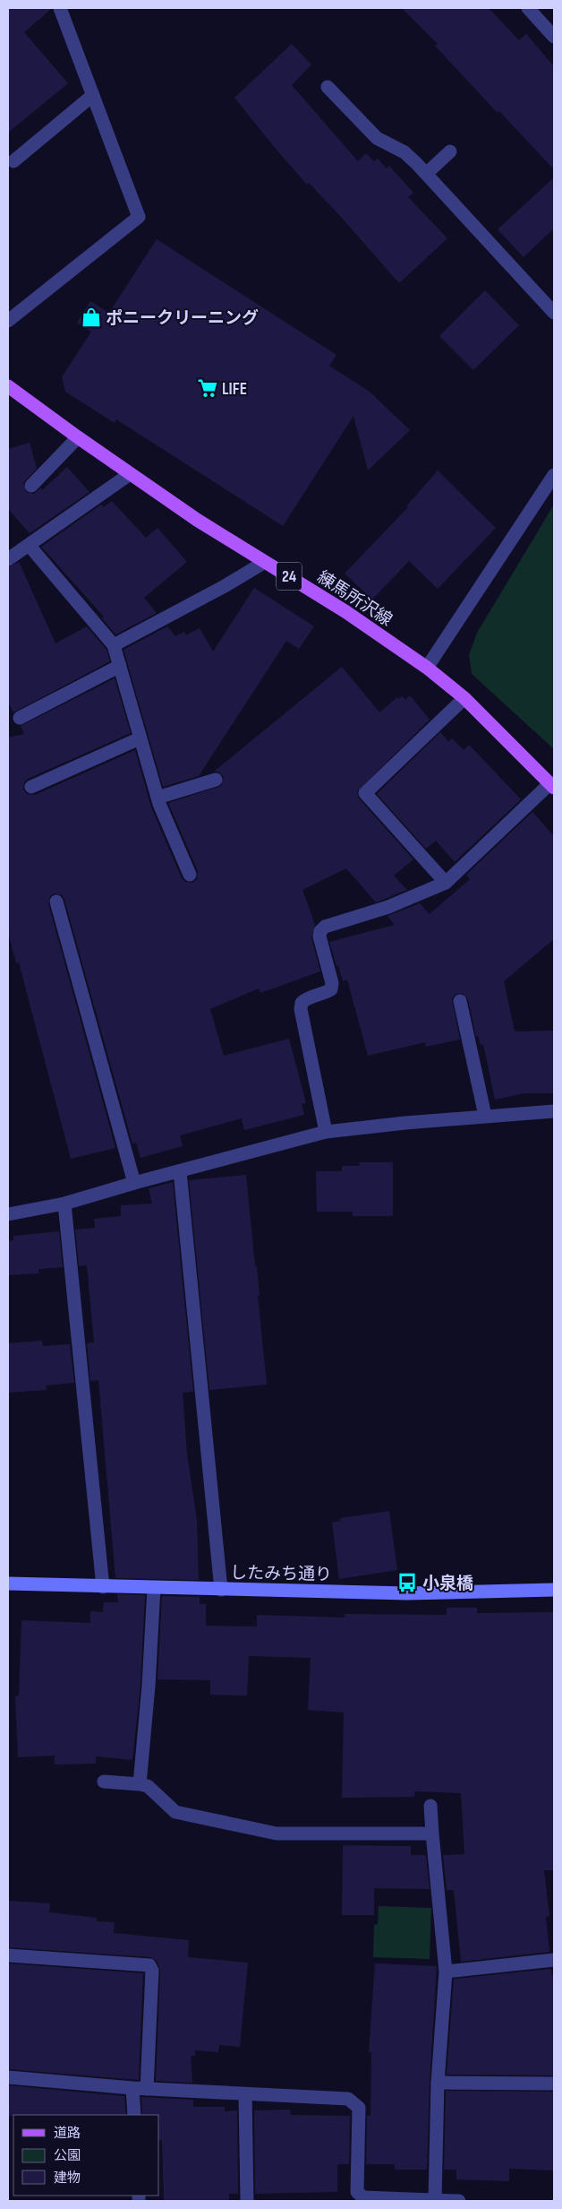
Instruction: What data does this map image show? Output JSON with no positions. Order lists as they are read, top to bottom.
{
  "streets": {
    "main road": ["24", "練馬所沢線"],
    "street": ["したみち通り"]
  },
  "places": {
    "shop": ["ポニークリーニング"],
    "supermarket": ["LIFE"],
    "bus stop": ["小泉橋"]
  },
  "legend": ["道路", "公園", "建物"]
}
